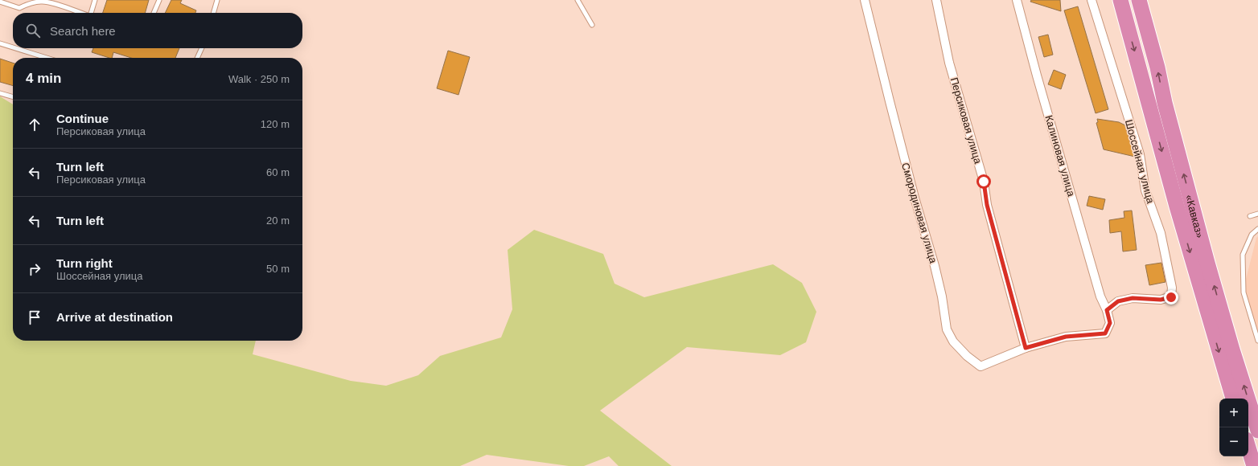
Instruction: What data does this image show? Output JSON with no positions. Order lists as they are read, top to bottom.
{
  "streets": {
    "highway": ["«Кавказ»"],
    "street": [
      "Персиковая улица",
      "Калиновая улица",
      "Шоссейная улица",
      "Смородиновая улица"
    ]
  },
  "crossings": [
    ["Персиковая улица", "Калиновая улица"],
    ["Персиковая улица", "Смородиновая улица"],
    ["Калиновая улица", "Шоссейная улица"],
    ["Калиновая улица", "Смородиновая улица"]
  ],
  "page": {
    "search": "Search here",
    "heading": ["4 min", "Walk · 250 m"],
    "list": [
      ["Continue", "Персиковая улица", "120 m"],
      ["Turn left", "Персиковая улица", "60 m"],
      ["Turn left", "20 m"],
      ["Turn right", "Шоссейная улица", "50 m"],
      "Arrive at destination"
    ],
    "map_buttons": ["+", "−"]
  }
}
